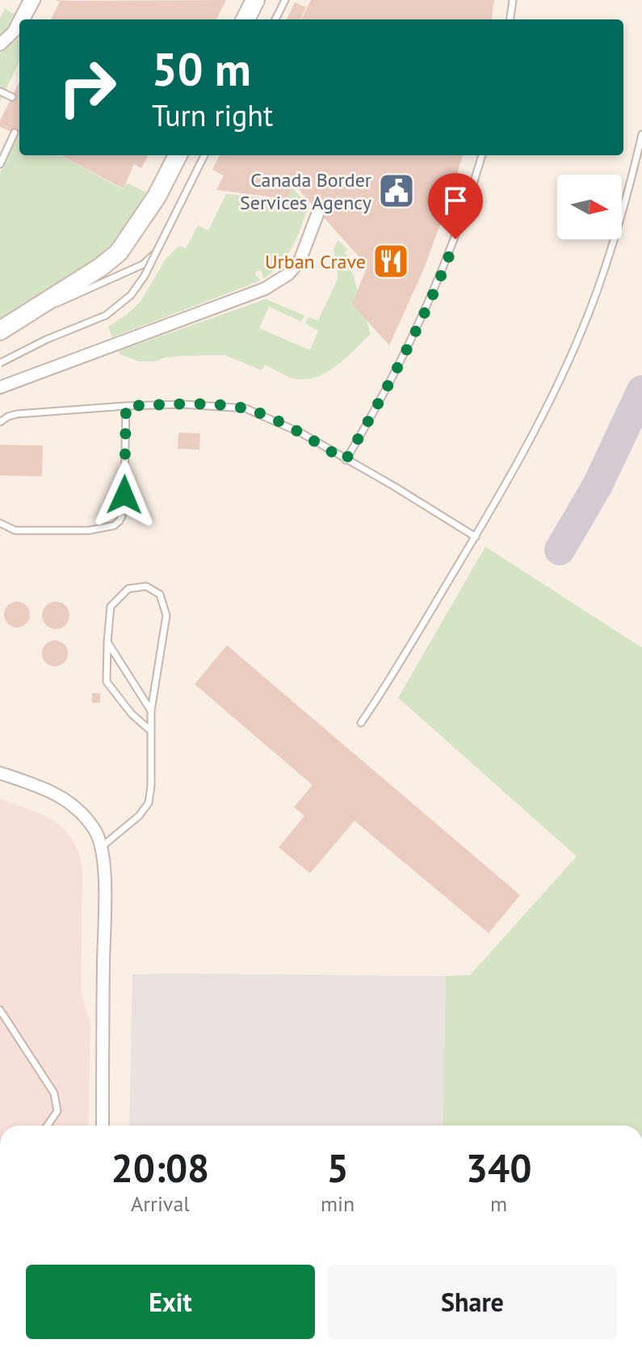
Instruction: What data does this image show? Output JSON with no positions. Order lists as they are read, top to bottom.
{
  "places": {
    "public building": ["Canada Border Services Agency"],
    "restaurant": ["Urban Crave"]
  },
  "north": "right",
  "page": {
    "turn": ["50 m", "Turn right"],
    "eta": [
      "20:08",
      "Arrival",
      "5",
      "min",
      "340",
      "m"
    ],
    "buttons": ["Exit", "Share"]
  }
}
